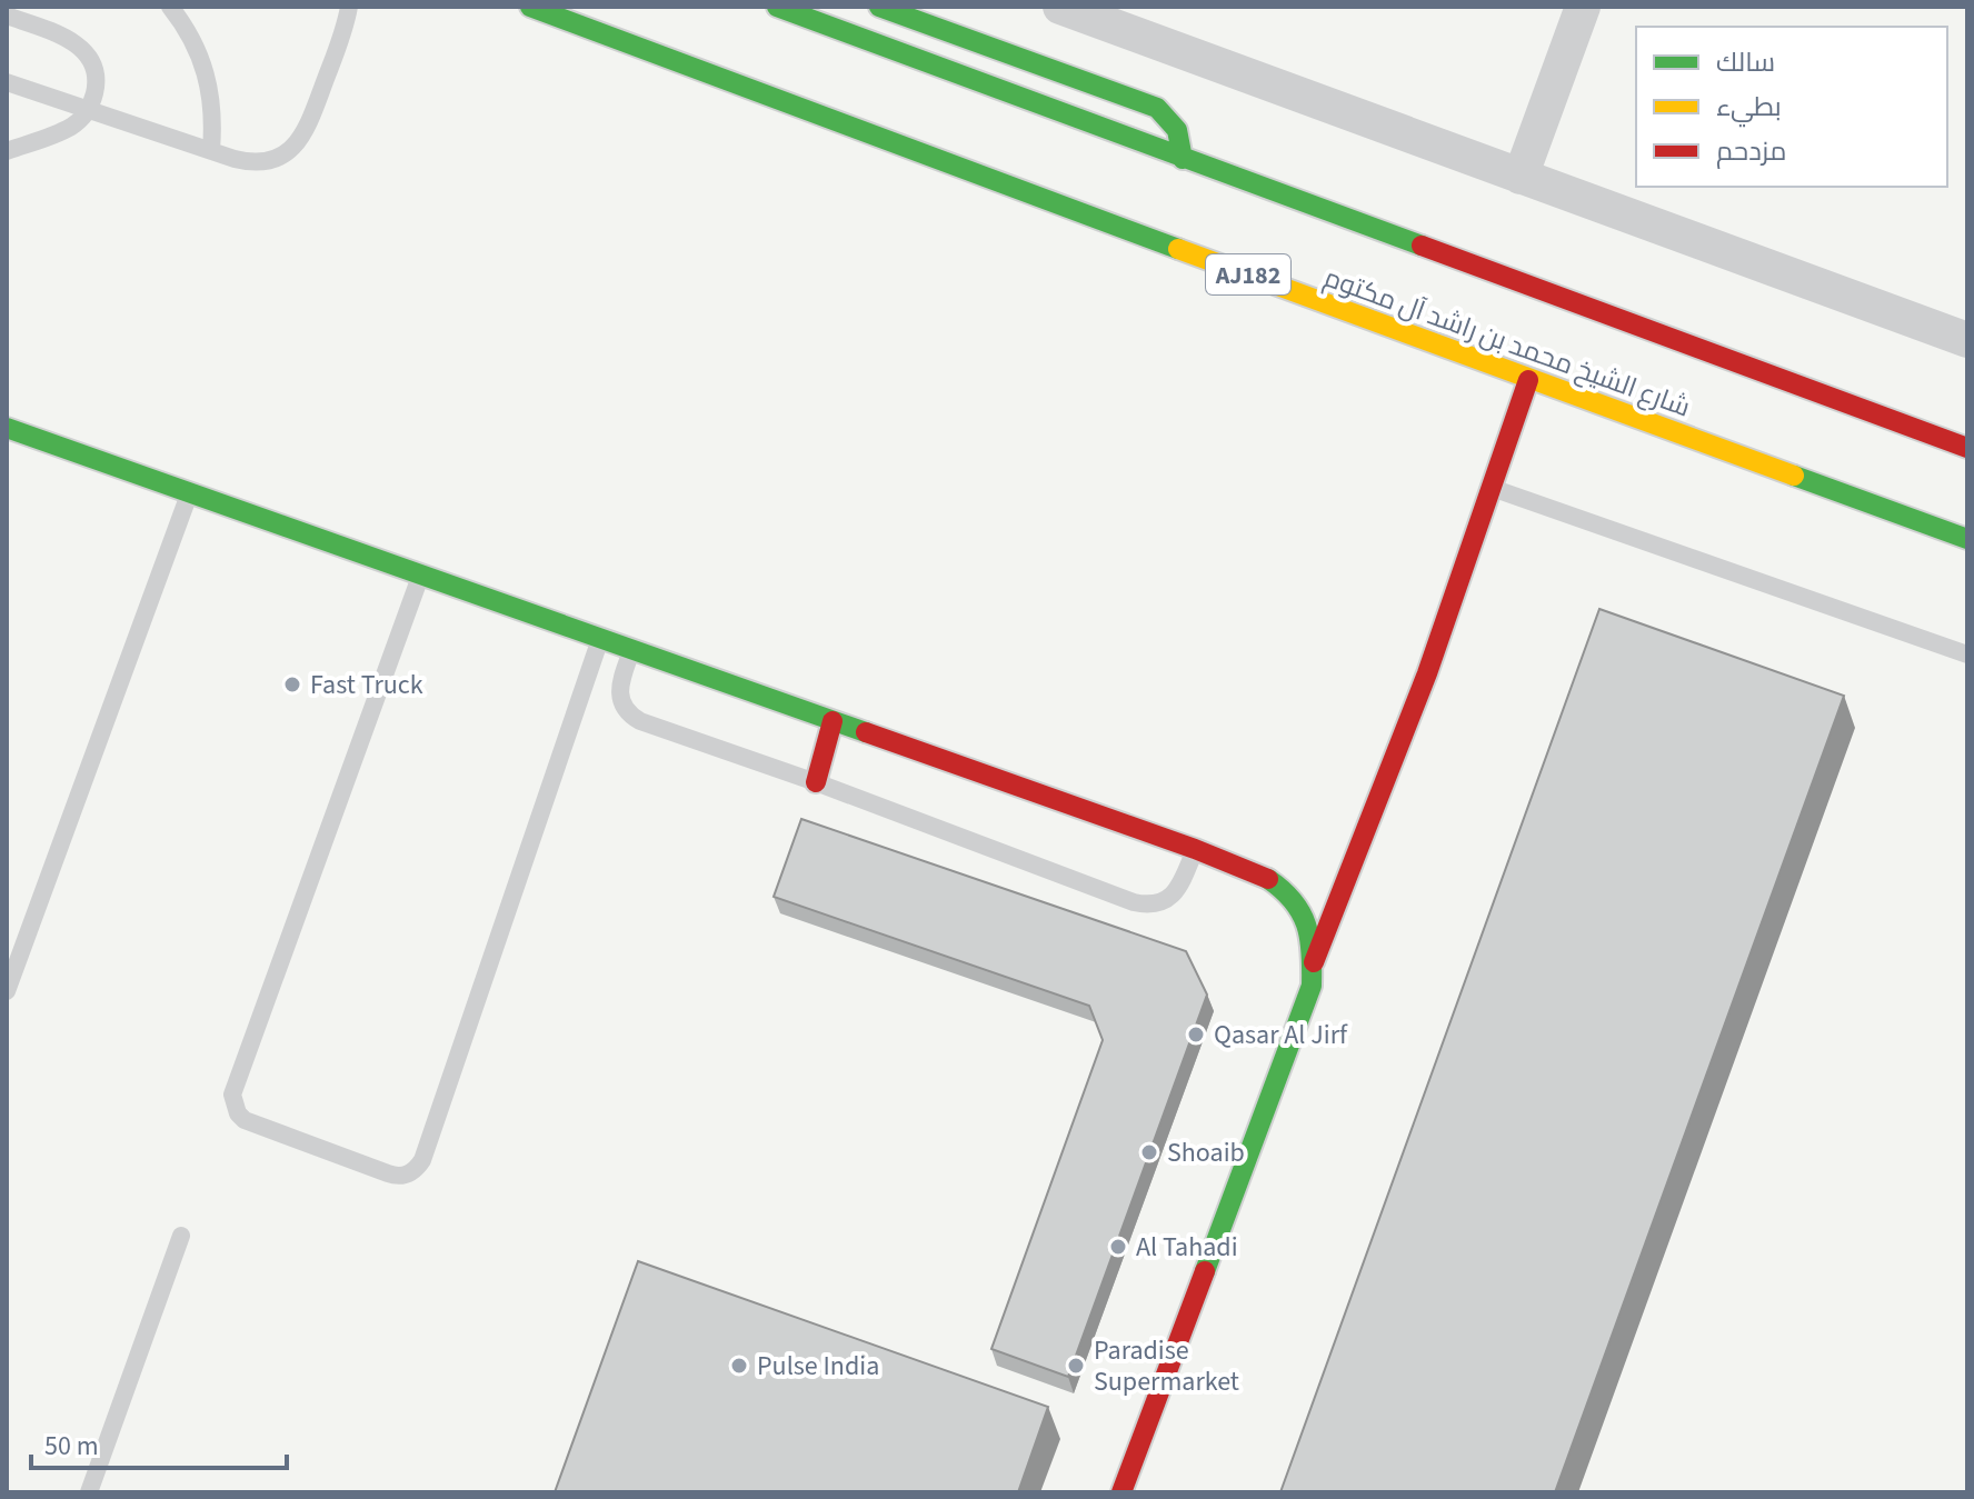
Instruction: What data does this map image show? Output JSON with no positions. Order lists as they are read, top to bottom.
{
  "streets": {
    "main road": ["AJ182", "شارع الشيخ محمد بن راشد آل مكتوم"]
  },
  "places": [
    "Fast Truck",
    "Qasar Al Jirf",
    "Shoaib",
    "Al Tahadi",
    "Pulse India",
    "Paradise Supermarket"
  ],
  "legend": ["سالك", "بطيء", "مزدحم"],
  "scale_bar": "50 m"
}
